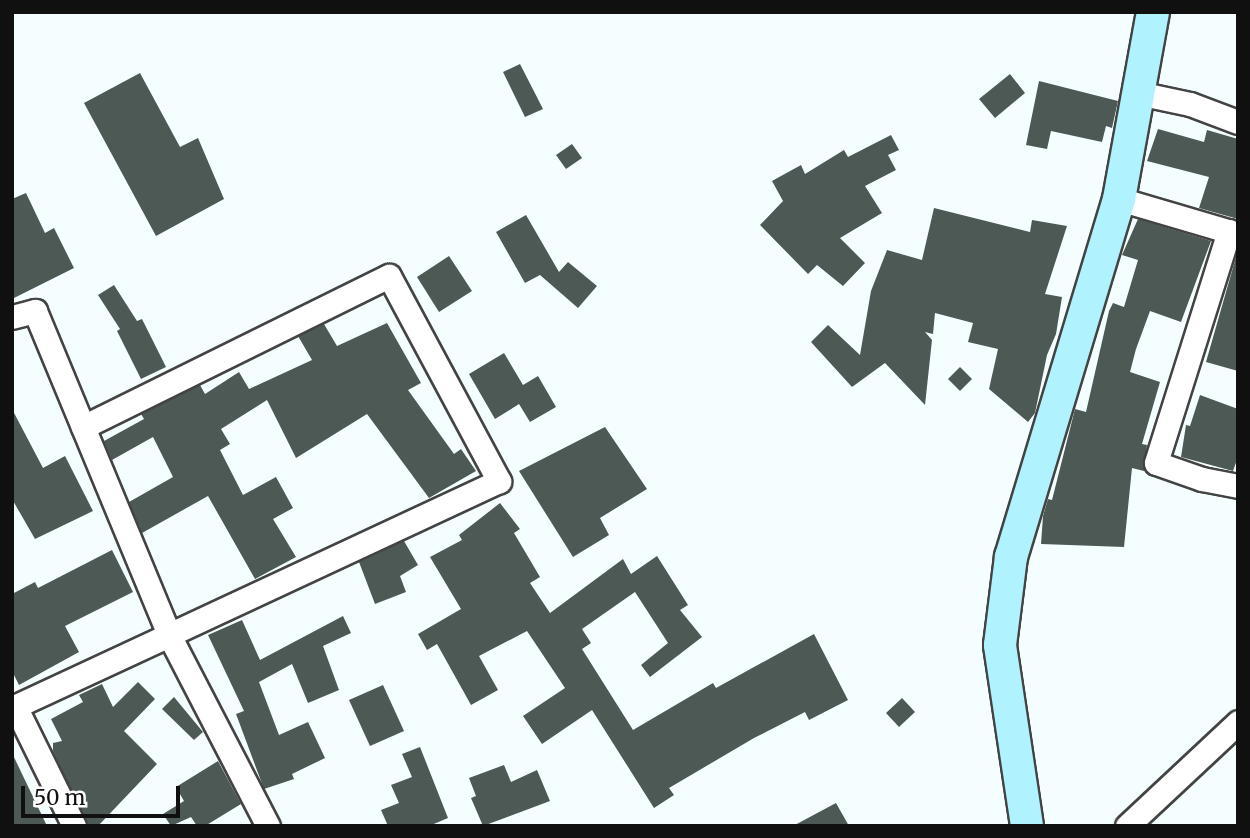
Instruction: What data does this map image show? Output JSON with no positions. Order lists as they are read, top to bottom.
{
  "scale_bar": "50 m"
}
